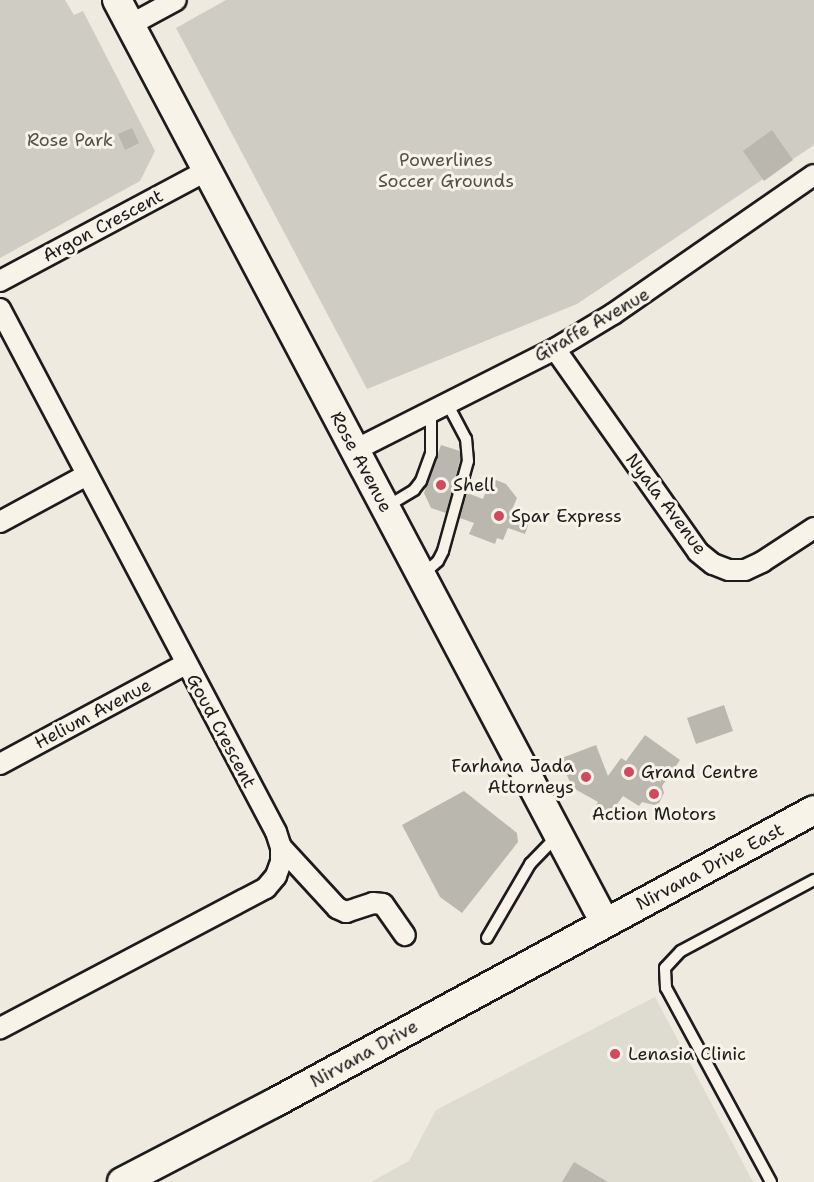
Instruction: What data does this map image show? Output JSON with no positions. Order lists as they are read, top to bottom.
{
  "streets": {
    "street": [
      "Argon Crescent",
      "Giraffe Avenue",
      "Rose Avenue",
      "Nyala Avenue",
      "Helium Avenue",
      "Goud Crescent",
      "Nirvana Drive East",
      "Nirvana Drive"
    ]
  },
  "crossings": [
    ["Argon Crescent", "Rose Avenue"],
    ["Giraffe Avenue", "Rose Avenue"],
    ["Giraffe Avenue", "Nyala Avenue"],
    ["Rose Avenue", "Nirvana Drive East"],
    ["Rose Avenue", "Nirvana Drive"],
    ["Helium Avenue", "Goud Crescent"],
    ["Nirvana Drive East", "Nirvana Drive"]
  ],
  "parks": ["Rose Park", "Powerlines Soccer Grounds"],
  "places": [
    "Shell",
    "Spar Express",
    "Grand Centre",
    "Farhana Jada Attorneys",
    "Action Motors",
    "Lenasia Clinic"
  ]
}
